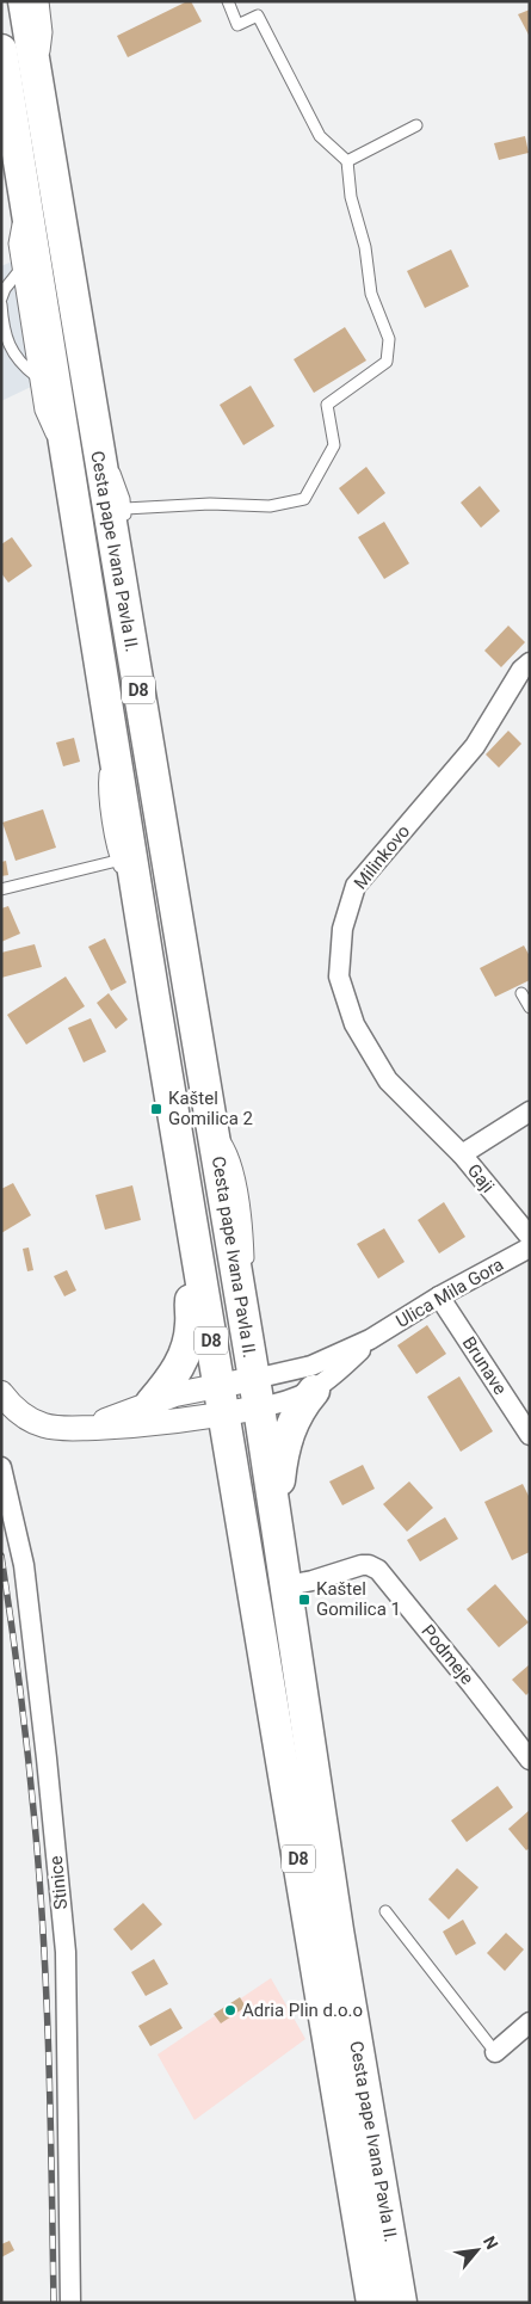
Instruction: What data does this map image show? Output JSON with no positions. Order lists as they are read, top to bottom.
{
  "streets": {
    "main road": ["Cesta pape Ivana Pavla II.", "D8"],
    "street": [
      "Milinkovo",
      "Gaji",
      "Ulica Mila Gora",
      "Brunave",
      "Podmeje",
      "Stinice"
    ]
  },
  "crossings": [
    ["Cesta pape Ivana Pavla II.", "Ulica Mila Gora"],
    ["Cesta pape Ivana Pavla II.", "Podmeje"],
    ["Milinkovo", "Gaji"],
    ["Ulica Mila Gora", "Brunave"]
  ],
  "places": {
    "transit": ["Kaštel Gomilica 2", "Kaštel Gomilica 1"],
    "other": ["Adria Plin d.o.o"]
  },
  "north": "top right"
}
